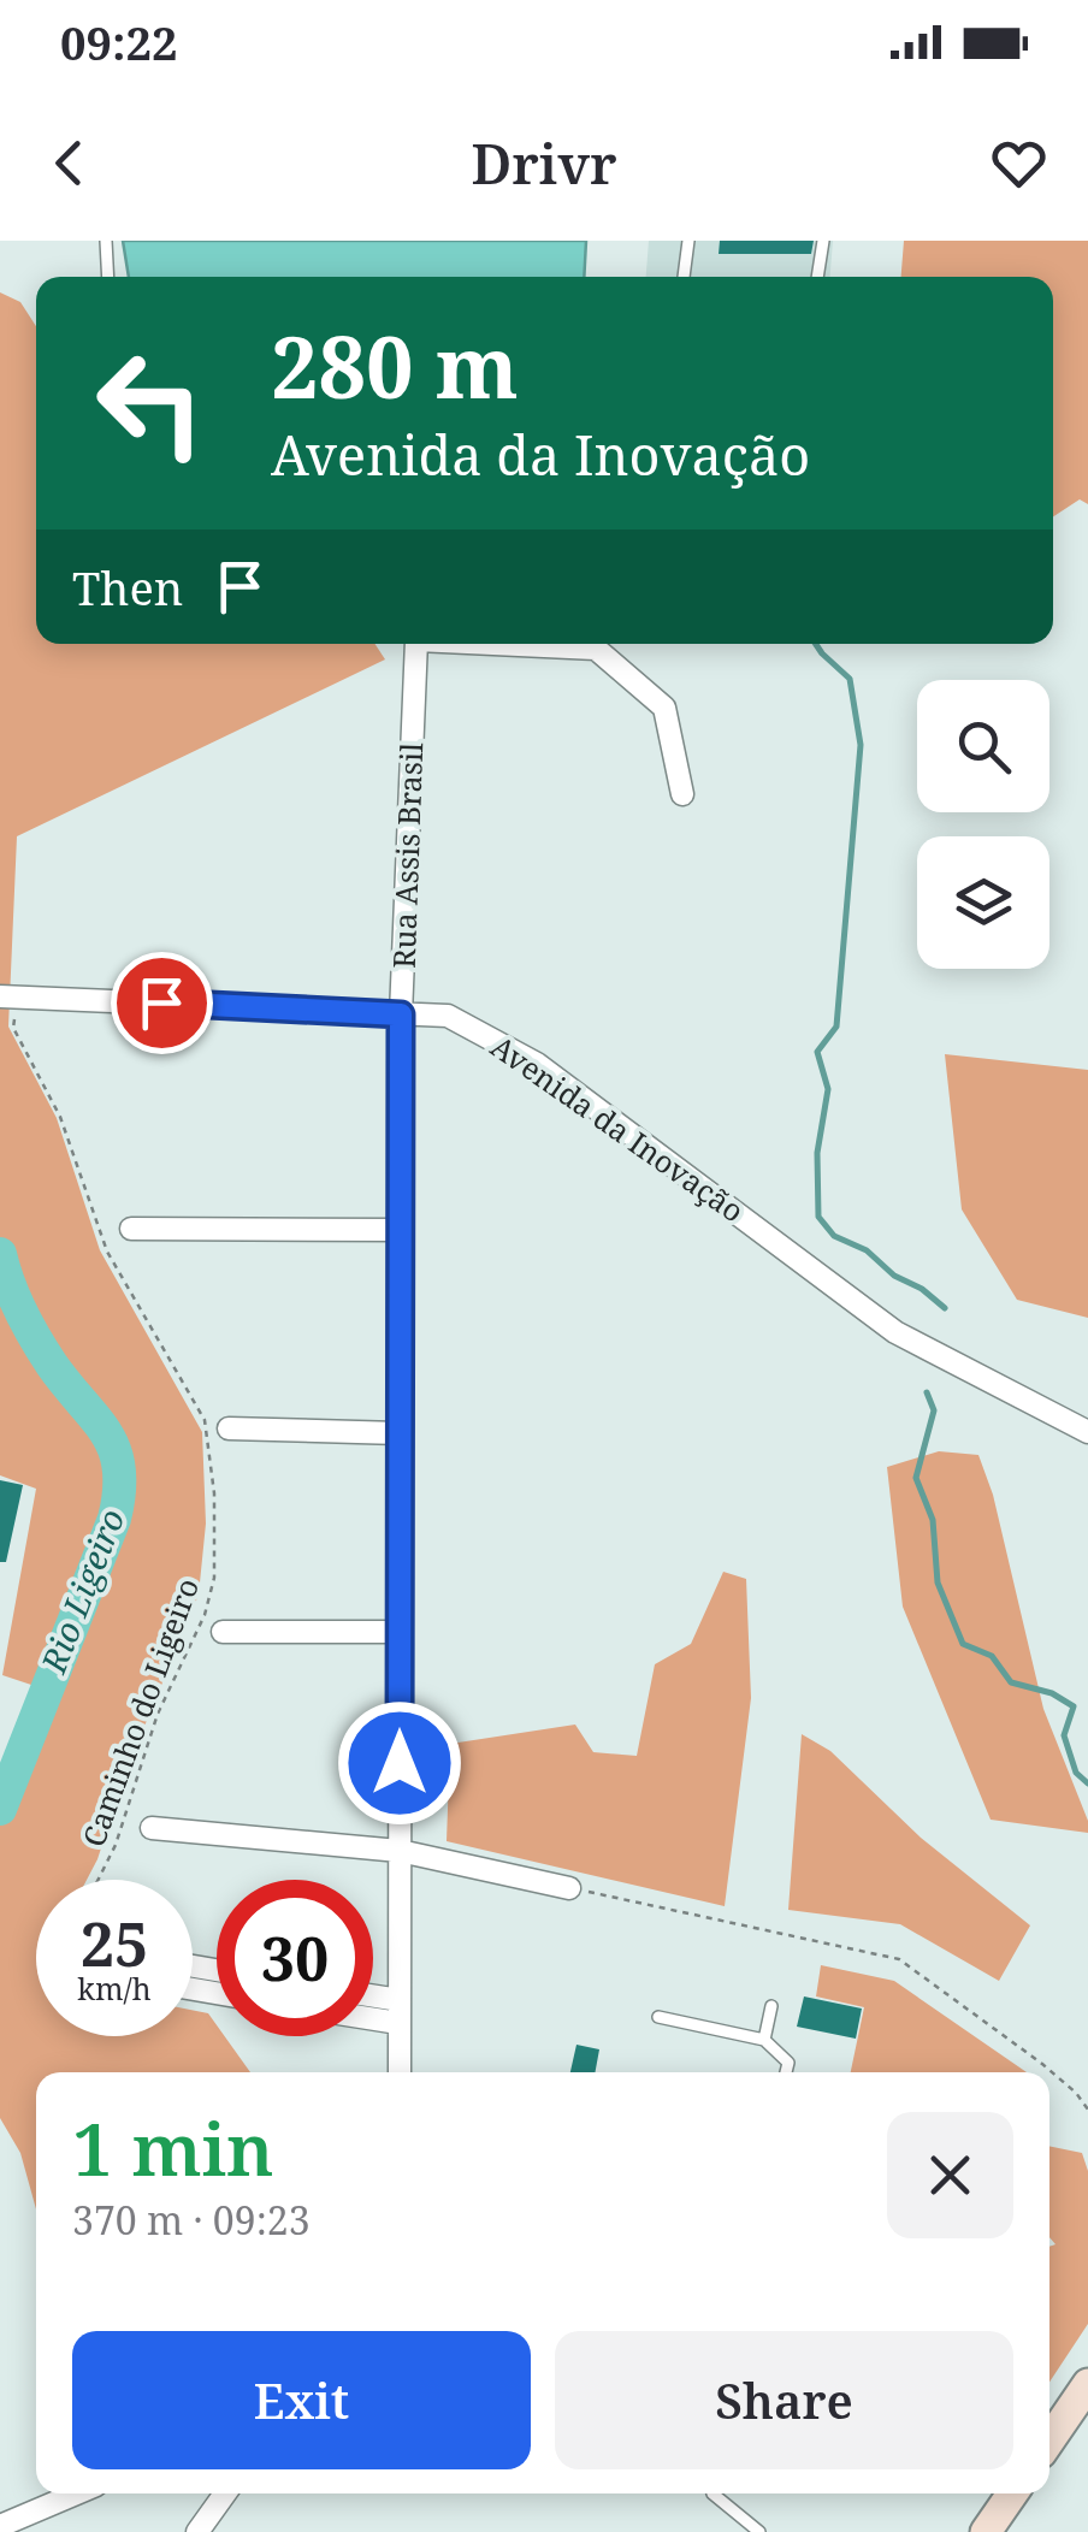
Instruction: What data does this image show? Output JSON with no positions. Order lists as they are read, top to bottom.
{
  "streets": {
    "street": ["Rua Assis Brasil", "Avenida da Inovação"],
    "path": ["Caminho do Ligeiro"]
  },
  "crossings": [
    ["Rua Assis Brasil", "Avenida da Inovação"],
    ["Avenida da Inovação", "Caminho do Ligeiro"]
  ],
  "water": ["Rio Ligeiro"],
  "page": {
    "status": "09:22",
    "header": "Drivr",
    "turn": ["280 m", "Avenida da Inovação"],
    "then": "Then",
    "speed": "25 km/h",
    "limit": "30",
    "heading": ["1 min", "370 m · 09:23"],
    "buttons": ["Exit", "Share"]
  }
}
